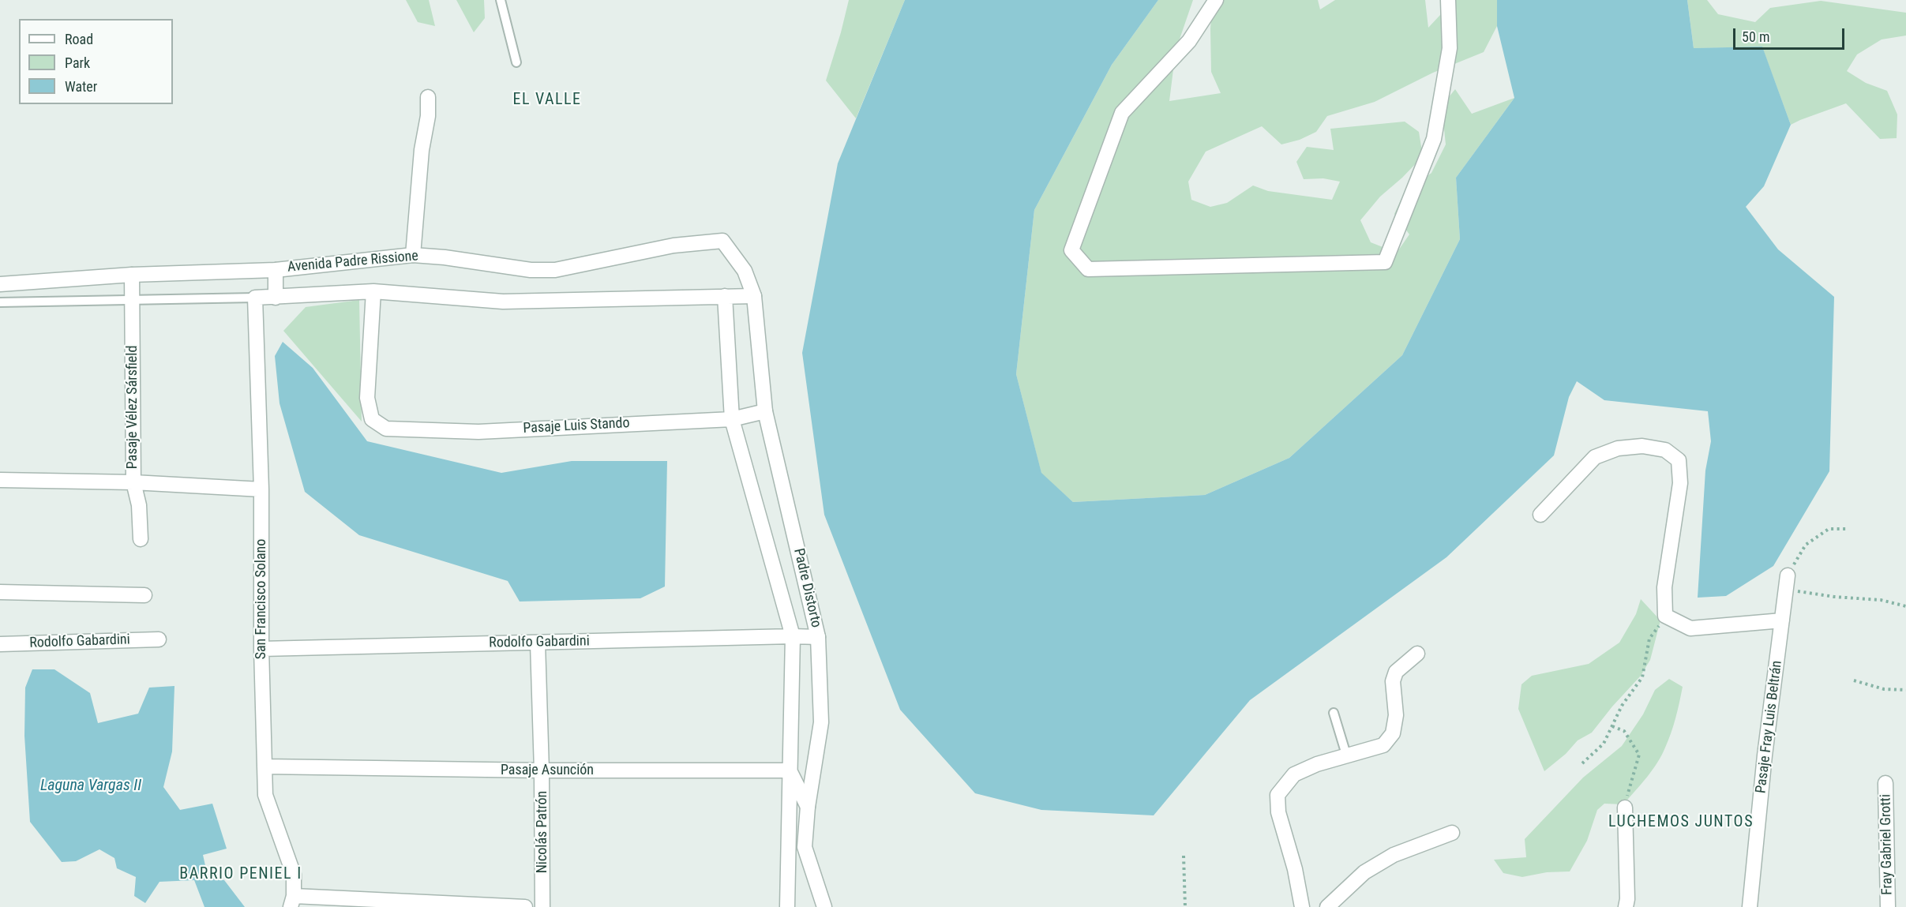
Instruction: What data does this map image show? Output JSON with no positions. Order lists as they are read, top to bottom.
{
  "streets": {
    "street": [
      "Avenida Padre Rissione",
      "Pasaje Vélez Sársfield",
      "Pasaje Luis Stando",
      "Padre Distorto",
      "San Francisco Solano",
      "Rodolfo Gabardini",
      "Pasaje Fray Luis Beltrán",
      "Pasaje Asunción",
      "Nicolás Patrón",
      "Fray Gabriel Grotti"
    ]
  },
  "crossings": [
    ["Avenida Padre Rissione", "Pasaje Vélez Sársfield"],
    ["Avenida Padre Rissione", "Pasaje Luis Stando"],
    ["Avenida Padre Rissione", "Padre Distorto"],
    ["Avenida Padre Rissione", "San Francisco Solano"],
    ["Pasaje Luis Stando", "Padre Distorto"],
    ["Padre Distorto", "Rodolfo Gabardini"],
    ["Padre Distorto", "Pasaje Asunción"],
    ["San Francisco Solano", "Rodolfo Gabardini"],
    ["San Francisco Solano", "Pasaje Asunción"],
    ["Rodolfo Gabardini", "Nicolás Patrón"],
    ["Pasaje Asunción", "Nicolás Patrón"]
  ],
  "districts": ["EL VALLE", "LUCHEMOS JUNTOS", "BARRIO PENIEL I"],
  "water": ["Laguna Vargas II"],
  "legend": ["Road", "Park", "Water"],
  "scale_bar": "50 m"
}
